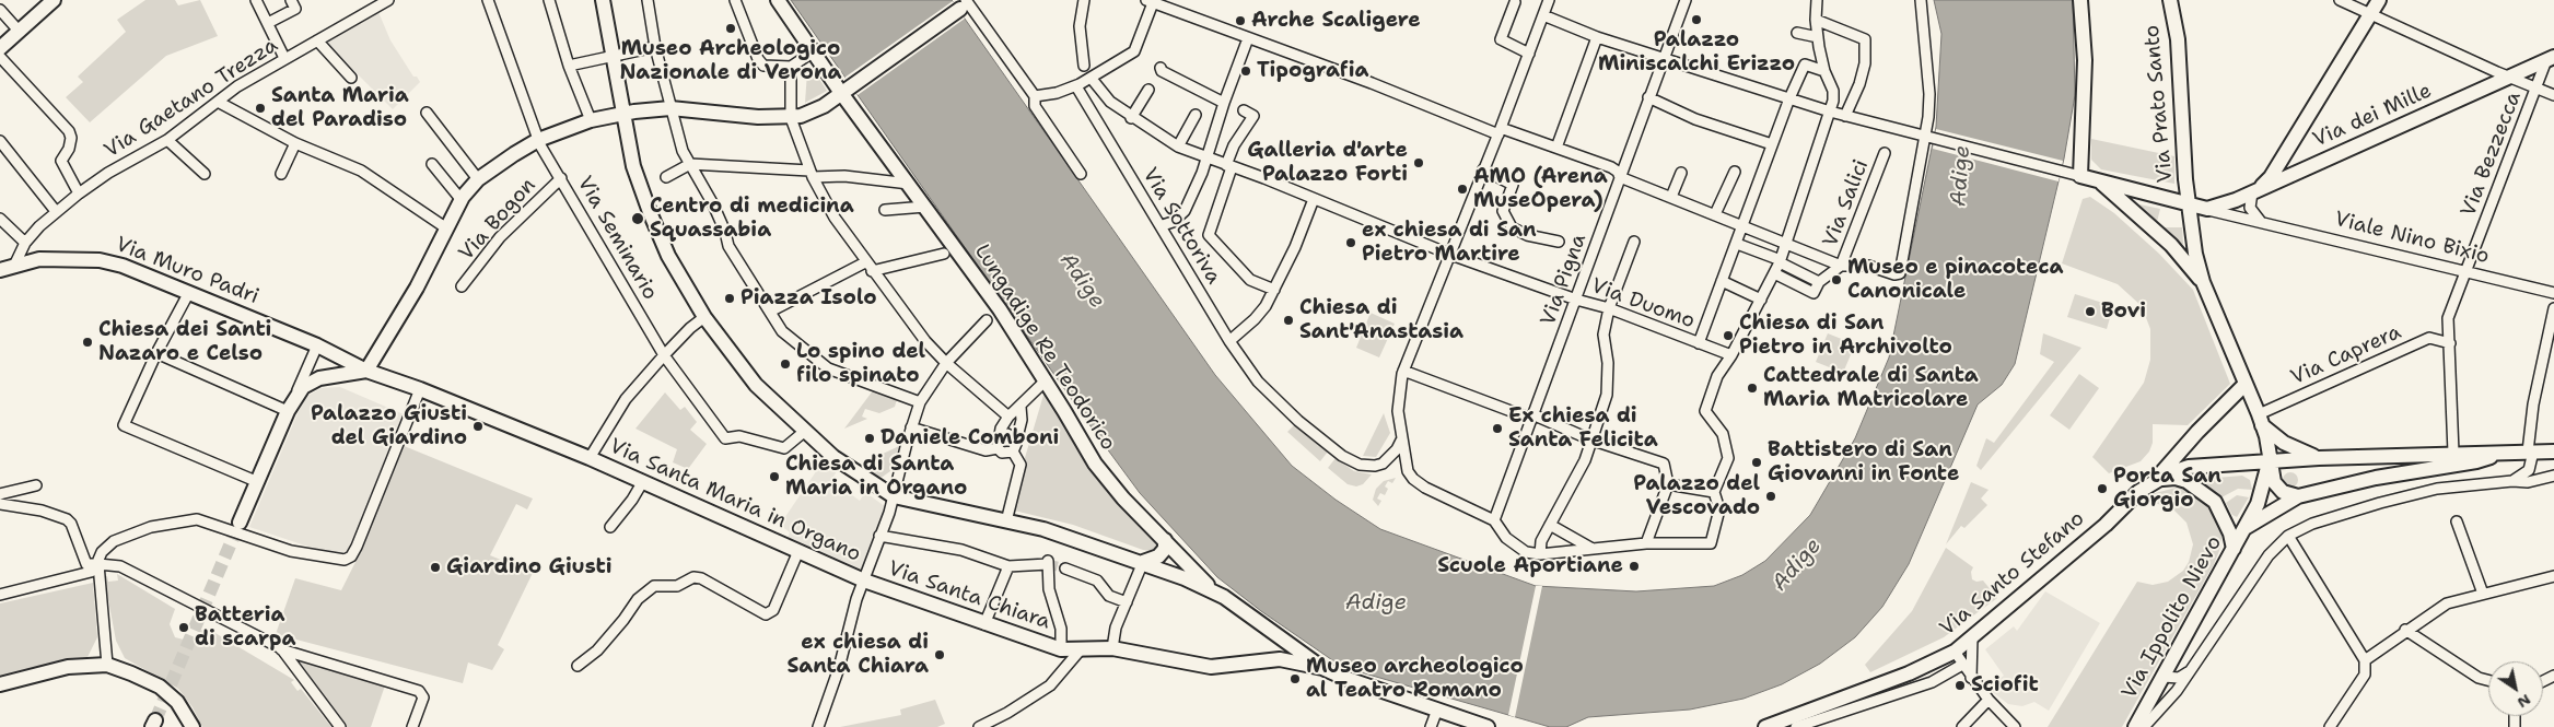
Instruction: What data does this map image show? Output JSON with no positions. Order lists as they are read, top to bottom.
{
  "streets": {
    "street": [
      "Via Gaetano Trezza",
      "Via Prato Santo",
      "Via dei Mille",
      "Via Bezzecca",
      "Via Salici",
      "Via Bogon",
      "Via Sottoriva",
      "Via Seminario",
      "Viale Nino Bixio",
      "Via Muro Padri",
      "Via Pigna",
      "Via Duomo",
      "Lungadige Re Teodorico",
      "Via Caprera",
      "Via Santa Maria in Organo",
      "Via Santo Stefano",
      "Via Santa Chiara",
      "Via Ippolito Nievo"
    ]
  },
  "crossings": [
    ["Via Gaetano Trezza", "Via Muro Padri"],
    ["Via Prato Santo", "Viale Nino Bixio"],
    ["Via dei Mille", "Via Bezzecca"],
    ["Via dei Mille", "Viale Nino Bixio"],
    ["Via Bezzecca", "Viale Nino Bixio"],
    ["Via Bezzecca", "Via Caprera"],
    ["Via Bogon", "Via Seminario"],
    ["Via Muro Padri", "Via Santa Maria in Organo"],
    ["Via Pigna", "Via Duomo"],
    ["Via Santa Maria in Organo", "Via Santa Chiara"]
  ],
  "water": ["Adige"],
  "places": [
    "Palazzo Miniscalchi Erizzo",
    "Arche Scaligere",
    "Museo Archeologico Nazionale di Verona",
    "Tipografia",
    "Santa Maria del Paradiso",
    "Galleria d'arte Palazzo Forti",
    "AMO (Arena MuseOpera)",
    "Centro di medicina Squassabia",
    "ex chiesa di San Pietro Martire",
    "Museo e pinacoteca Canonicale",
    "Piazza Isolo",
    "Bovi",
    "Chiesa di Sant'Anastasia",
    "Chiesa di San Pietro in Archivolto",
    "Chiesa dei Santi Nazaro e Celso",
    "Lo spino del filo spinato",
    "Cattedrale di Santa Maria Matricolare",
    "Palazzo Giusti del Giardino",
    "Ex chiesa di Santa Felicita",
    "Daniele Comboni",
    "Battistero di San Giovanni in Fonte",
    "Chiesa di Santa Maria in Organo",
    "Porta San Giorgio",
    "Palazzo del Vescovado",
    "Scuole Aportiane",
    "Giardino Giusti",
    "Batteria di scarpa",
    "ex chiesa di Santa Chiara",
    "Museo archeologico al Teatro Romano",
    "Sciofit"
  ],
  "north": "bottom right"
}
